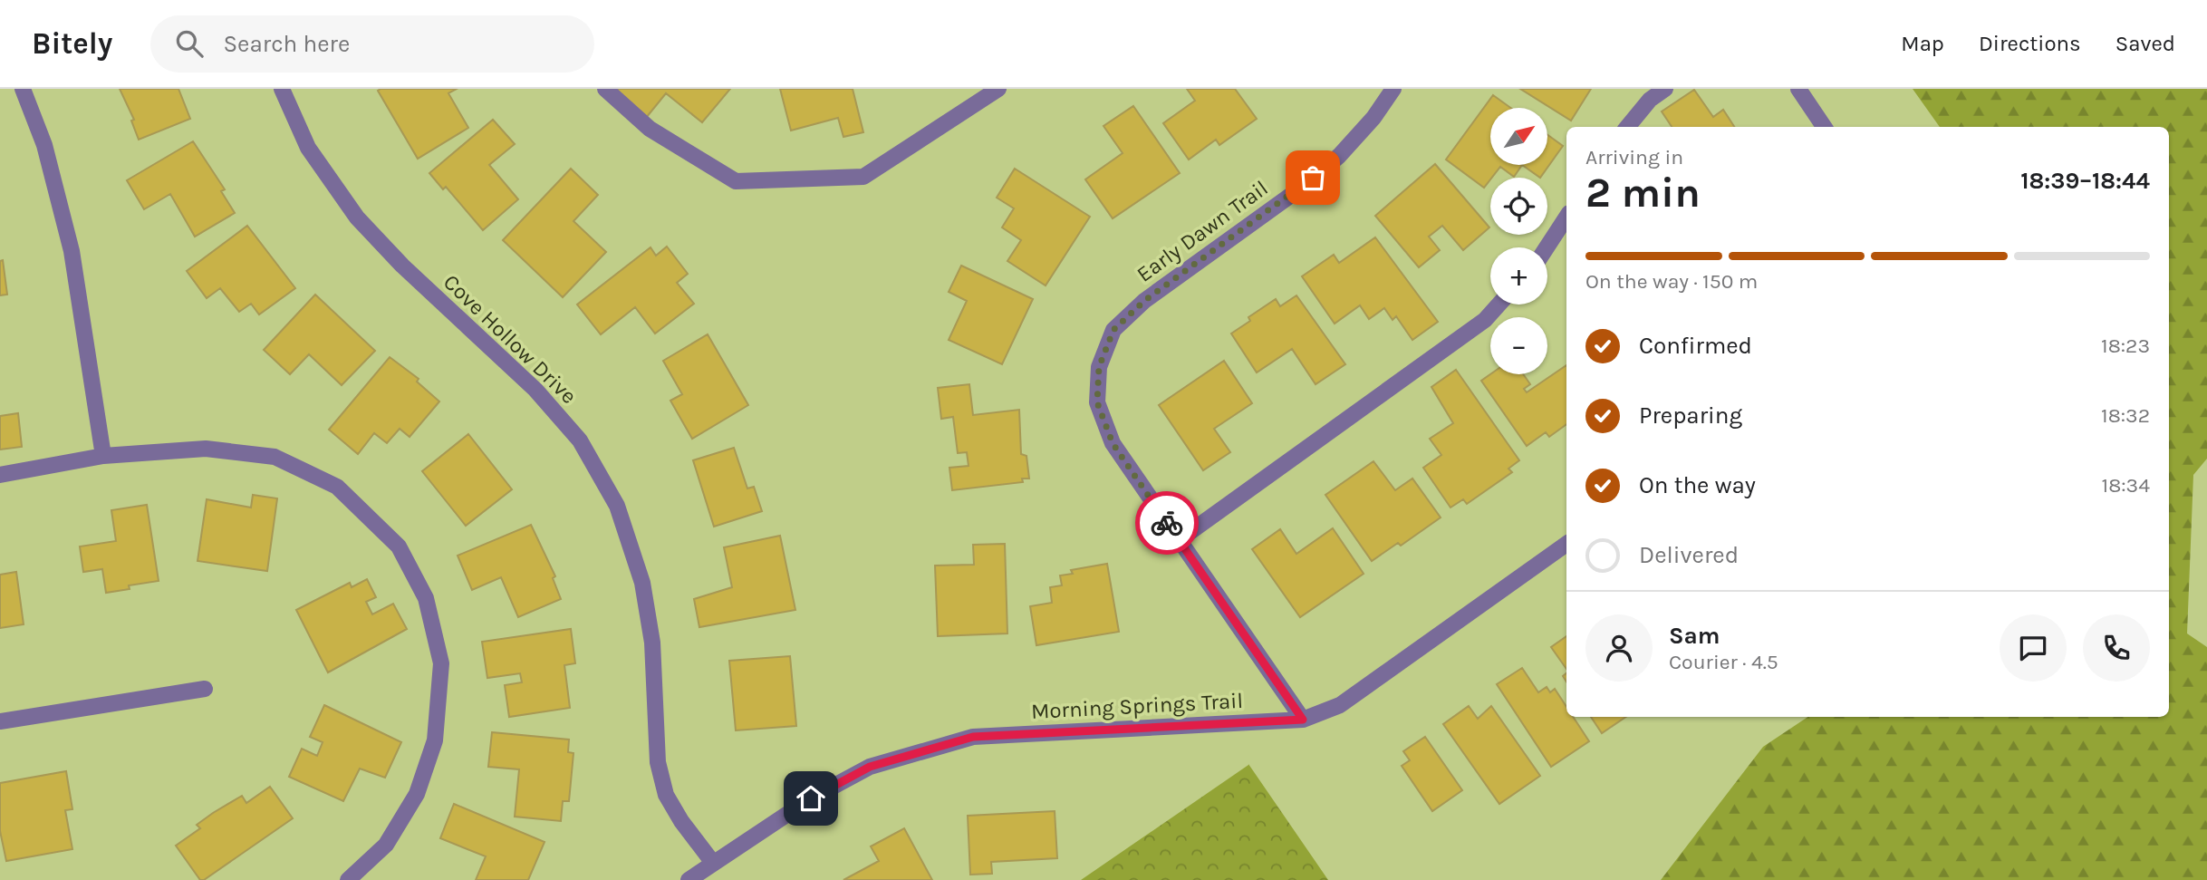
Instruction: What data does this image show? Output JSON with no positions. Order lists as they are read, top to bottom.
{
  "streets": {
    "street": ["Early Dawn Trail", "Cove Hollow Drive", "Morning Springs Trail"]
  },
  "crossings": [
    ["Early Dawn Trail", "Morning Springs Trail"],
    ["Cove Hollow Drive", "Morning Springs Trail"]
  ],
  "north": "top right",
  "page": {
    "header": "Bitely",
    "search": "Search here",
    "nav": ["Map", "Directions", "Saved"],
    "map_buttons": ["+", "−"],
    "heading": ["2 min", "Arriving in", "18:39–18:44"],
    "panel": ["Sam", "Courier · 4.5"],
    "bar": "On the way · 150 m",
    "list": [
      ["Confirmed", "18:23"],
      ["Preparing", "18:32"],
      ["On the way", "18:34"],
      "Delivered"
    ]
  }
}
